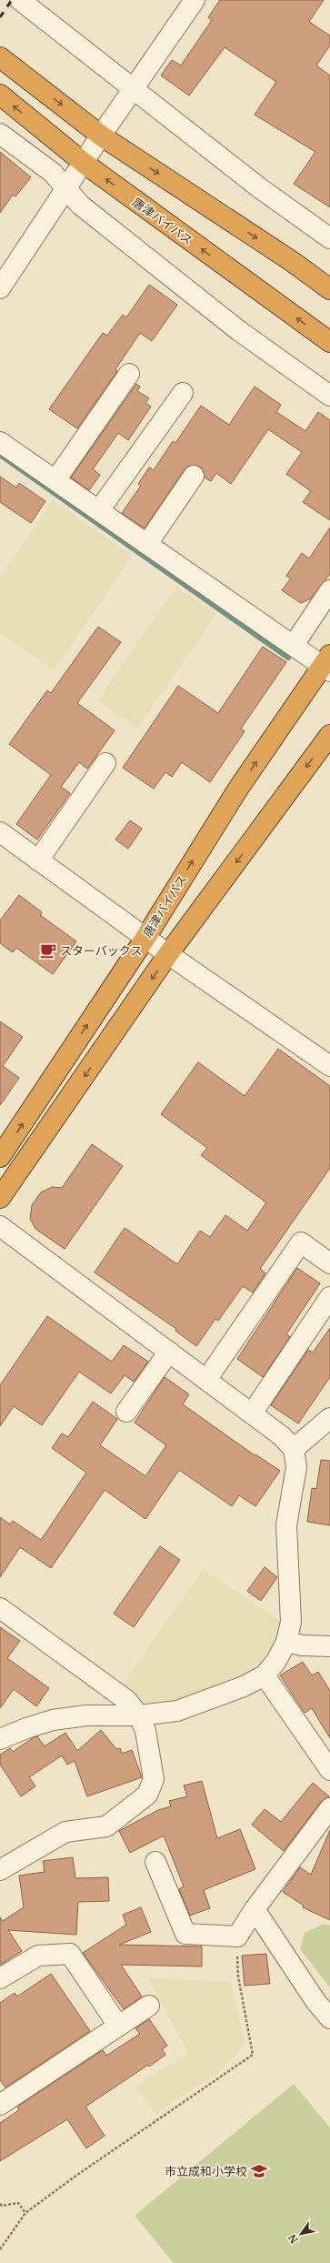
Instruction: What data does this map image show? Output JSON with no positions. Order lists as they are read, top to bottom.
{
  "streets": {
    "highway": ["唐津バイパス"]
  },
  "places": {
    "cafe": ["スターバックス"],
    "school or university": ["市立成和小学校"]
  },
  "north": "bottom left"
}
